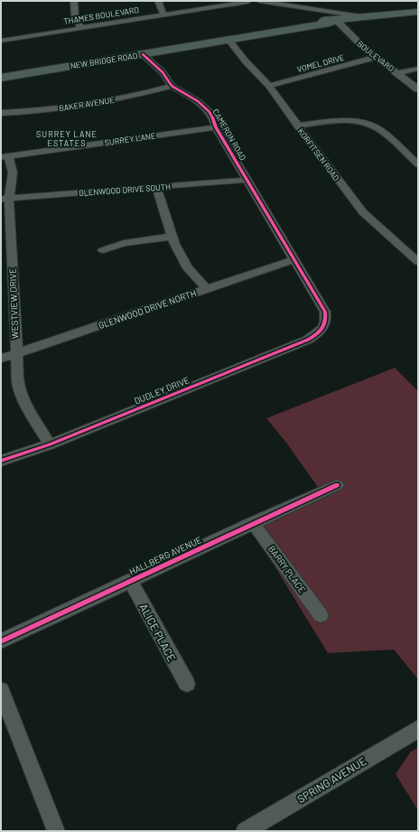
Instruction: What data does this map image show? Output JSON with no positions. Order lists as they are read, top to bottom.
{
  "streets": {
    "main road": ["NEW BRIDGE ROAD"],
    "street": [
      "THAMES BOULEVARD",
      "BOULEVARD",
      "VOMEL DRIVE",
      "BAKER AVENUE",
      "CAMERON ROAD",
      "SURREY LANE",
      "KORFITSEN ROAD",
      "GLENWOOD DRIVE SOUTH",
      "WESTVIEW DRIVE",
      "GLENWOOD DRIVE NORTH",
      "DUDLEY DRIVE",
      "HALLBERG AVENUE",
      "BARRY PLACE",
      "ALICE PLACE",
      "SPRING AVENUE"
    ]
  },
  "crossings": [
    ["THAMES BOULEVARD", "NEW BRIDGE ROAD"],
    ["BOULEVARD", "NEW BRIDGE ROAD"],
    ["BOULEVARD", "VOMEL DRIVE"],
    ["NEW BRIDGE ROAD", "CAMERON ROAD"],
    ["NEW BRIDGE ROAD", "KORFITSEN ROAD"],
    ["VOMEL DRIVE", "KORFITSEN ROAD"],
    ["BAKER AVENUE", "CAMERON ROAD"],
    ["CAMERON ROAD", "SURREY LANE"],
    ["CAMERON ROAD", "GLENWOOD DRIVE SOUTH"],
    ["CAMERON ROAD", "GLENWOOD DRIVE NORTH"],
    ["CAMERON ROAD", "DUDLEY DRIVE"],
    ["SURREY LANE", "WESTVIEW DRIVE"],
    ["GLENWOOD DRIVE SOUTH", "WESTVIEW DRIVE"],
    ["WESTVIEW DRIVE", "GLENWOOD DRIVE NORTH"],
    ["WESTVIEW DRIVE", "DUDLEY DRIVE"],
    ["HALLBERG AVENUE", "BARRY PLACE"],
    ["HALLBERG AVENUE", "ALICE PLACE"]
  ],
  "districts": ["SURREY LANE ESTATES"]
}
